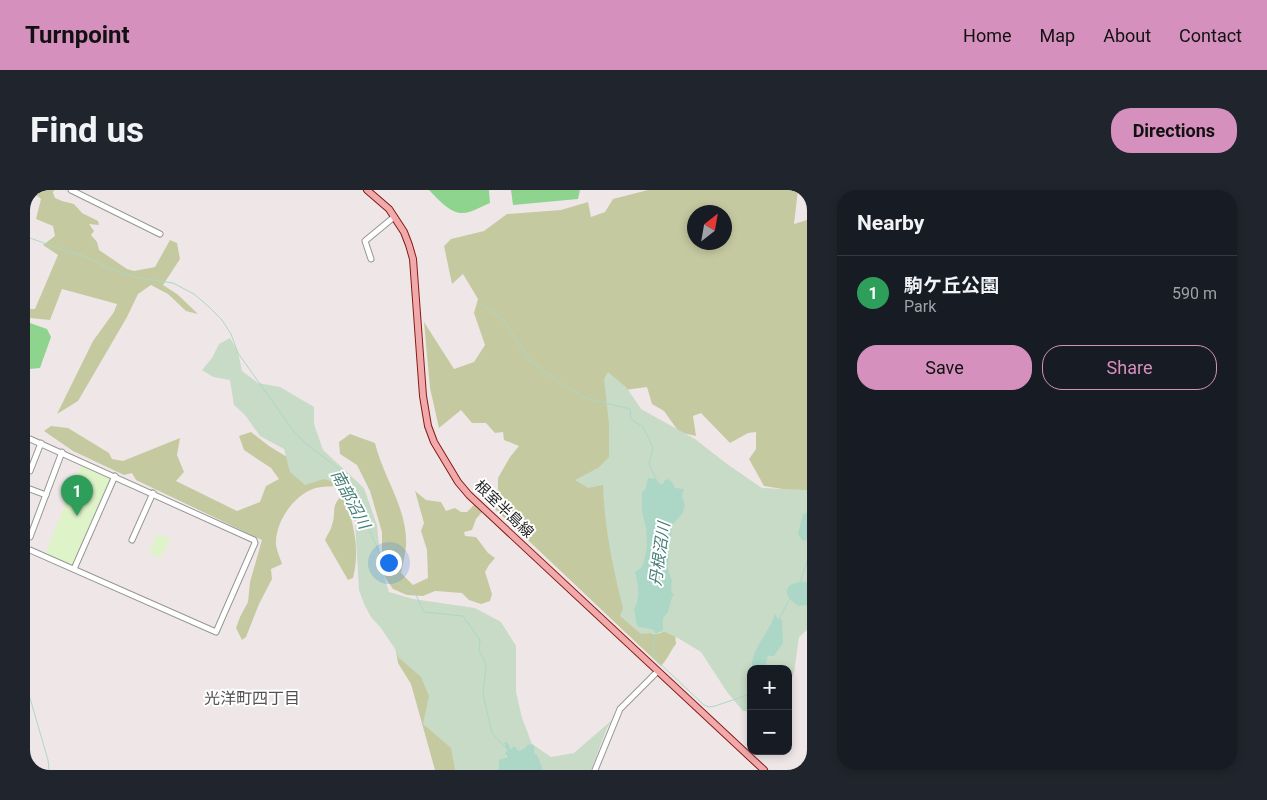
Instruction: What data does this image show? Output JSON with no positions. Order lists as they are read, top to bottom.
{
  "streets": {
    "main road": ["根室半島線"]
  },
  "districts": ["光洋町四丁目"],
  "water": ["南部沼川", "丹根沼川"],
  "north": "top right",
  "page": {
    "header": "Turnpoint",
    "nav": [
      "Home",
      "Map",
      "About",
      "Contact"
    ],
    "buttons": [
      "Directions",
      ["Save", "Share"]
    ],
    "title": "Find us",
    "heading": "Nearby",
    "list": [
      {
        "mark": "1",
        "name": "駒ケ丘公園",
        "note": "Park",
        "value": "590 m"
      }
    ],
    "pins": "1",
    "map_buttons": ["+", "−"]
  }
}
